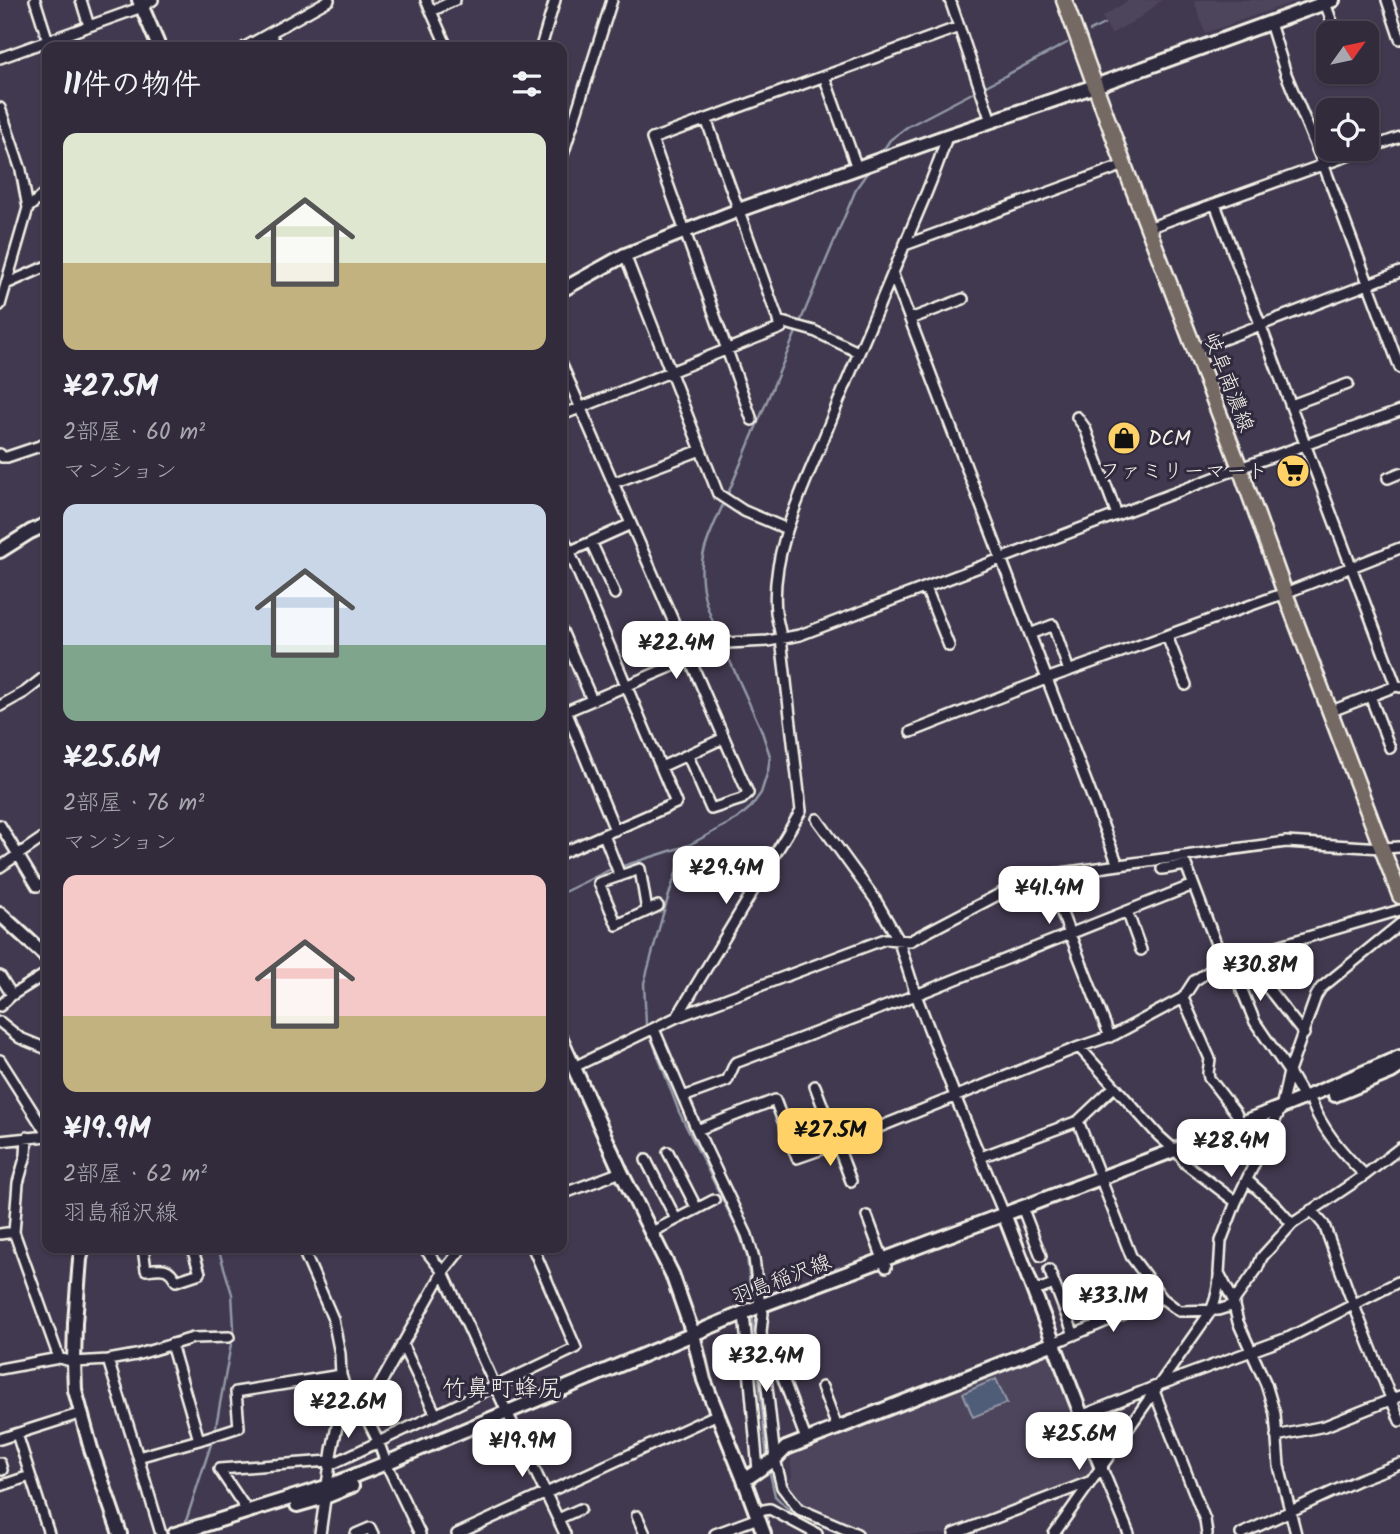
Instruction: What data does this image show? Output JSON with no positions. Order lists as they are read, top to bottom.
{
  "streets": {
    "main road": ["岐阜南濃線"],
    "street": ["羽島稲沢線"]
  },
  "districts": ["竹鼻町蜂尻"],
  "places": {
    "shop": ["DCM"],
    "supermarket": ["ファミリーマート"]
  },
  "north": "top right",
  "page": {
    "heading": "11件の物件",
    "list": [
      {
        "name": "¥27.5M",
        "note": "2部屋 · 60 m² · マンション"
      },
      {
        "name": "¥25.6M",
        "note": "2部屋 · 76 m² · マンション"
      },
      {
        "name": "¥19.9M",
        "note": "2部屋 · 62 m² · 羽島稲沢線"
      }
    ],
    "price": [
      "¥22.4M",
      "¥29.4M",
      "¥41.4M",
      "¥30.8M",
      "¥27.5M",
      "¥28.4M",
      "¥33.1M",
      "¥32.4M",
      "¥22.6M",
      "¥25.6M",
      "¥19.9M"
    ]
  }
}
